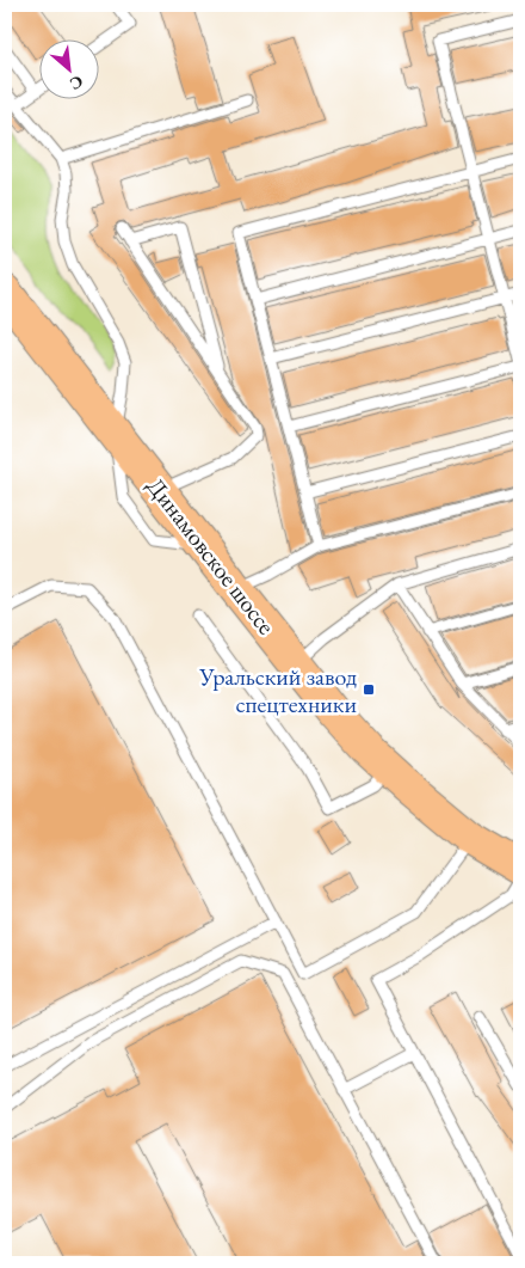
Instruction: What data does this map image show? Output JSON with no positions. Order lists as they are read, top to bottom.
{
  "streets": {
    "main road": ["Динамовское шоссе"]
  },
  "places": {
    "transit": ["Уральский завод спецтехники"]
  },
  "north": "bottom right"
}
